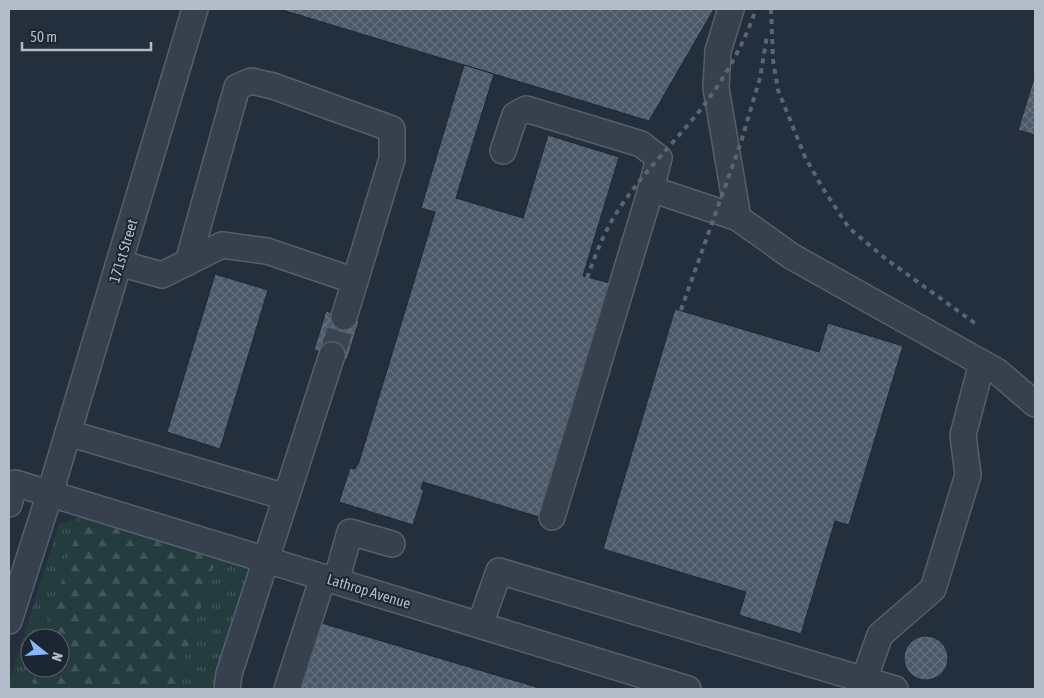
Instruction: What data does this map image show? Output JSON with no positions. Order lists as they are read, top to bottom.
{
  "streets": {
    "street": ["171st Street", "Lathrop Avenue"]
  },
  "crossings": [
    ["171st Street", "Lathrop Avenue"]
  ],
  "scale_bar": "50 m",
  "north": "right"
}
